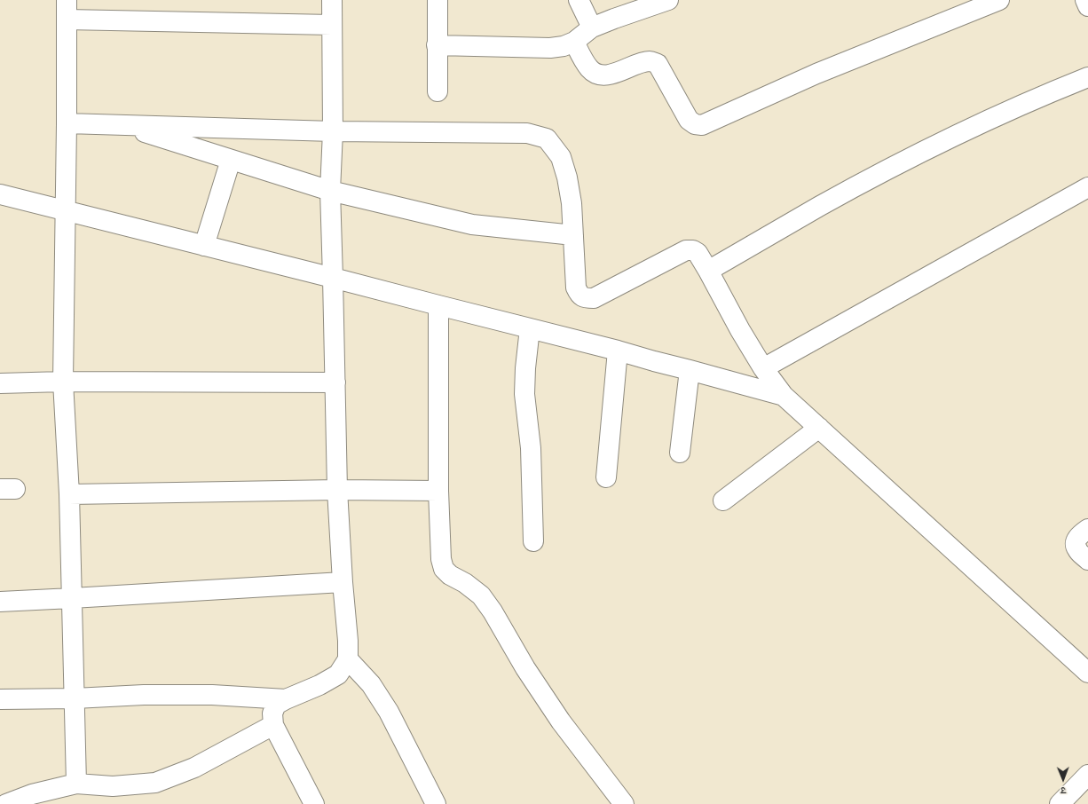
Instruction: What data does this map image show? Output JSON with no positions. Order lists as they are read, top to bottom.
{
  "north": "bottom"
}
